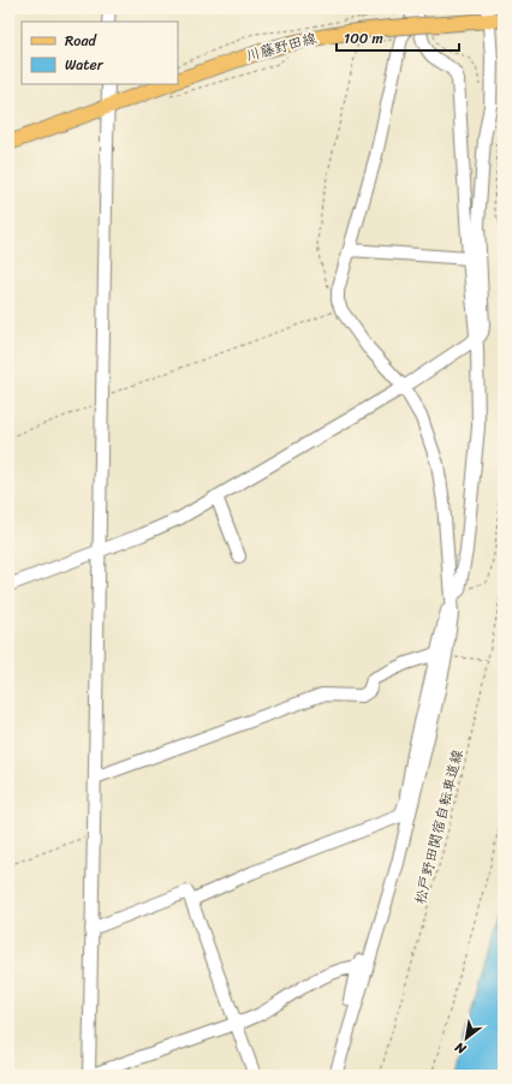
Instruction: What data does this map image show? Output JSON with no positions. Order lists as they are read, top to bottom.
{
  "streets": {
    "main road": ["川藤野田線"],
    "path": ["松戸野田関宿自転車道線"]
  },
  "legend": ["Road", "Water"],
  "scale_bar": "100 m",
  "north": "bottom left"
}
